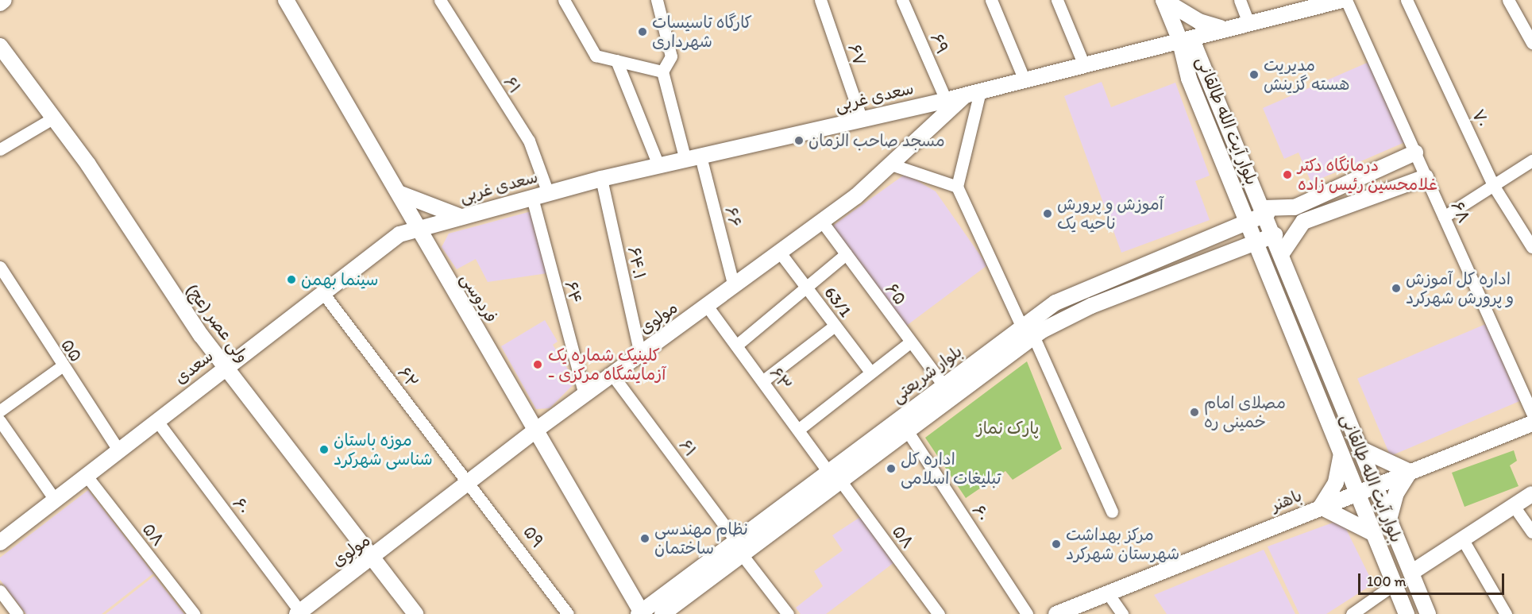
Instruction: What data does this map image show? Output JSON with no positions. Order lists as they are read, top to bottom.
{
  "streets": {
    "main road": [
      "سعدی غربی",
      "بلوار آیت الله طالقانی",
      "فردوسی",
      "مولوی",
      "ولی عصر (عج)",
      "سعدی",
      "بلوار شریعتی",
      "باهنر"
    ],
    "street": [
      "۶۹",
      "۶۷",
      "۶۱",
      "۷۰",
      "۶۸",
      "۶۶",
      "۶۴.۱",
      "۶۴",
      "۶۵",
      "63/1",
      "۵۵",
      "۶۲",
      "۶۳",
      "۶۰",
      "۵۸",
      "۵۹"
    ]
  },
  "crossings": [
    ["۶۹", "سعدی غربی"],
    ["۶۷", "سعدی غربی"],
    ["۶۱", "سعدی غربی"],
    ["۶۱", "مولوی"],
    ["۶۱", "بلوار شریعتی"],
    ["سعدی غربی", "بلوار آیت الله طالقانی"],
    ["سعدی غربی", "۶۶"],
    ["سعدی غربی", "۶۴.۱"],
    ["سعدی غربی", "۶۴"],
    ["سعدی غربی", "فردوسی"],
    ["سعدی غربی", "مولوی"],
    ["سعدی غربی", "سعدی"],
    ["بلوار آیت الله طالقانی", "بلوار شریعتی"],
    ["بلوار آیت الله طالقانی", "باهنر"],
    ["۶۸", "بلوار شریعتی"],
    ["۶۶", "مولوی"],
    ["۶۴.۱", "مولوی"],
    ["۶۴", "مولوی"],
    ["۶۵", "مولوی"],
    ["۶۵", "بلوار شریعتی"],
    ["فردوسی", "مولوی"],
    ["فردوسی", "سعدی"],
    ["فردوسی", "بلوار شریعتی"],
    ["63/1", "مولوی"],
    ["مولوی", "ولی عصر (عج)"],
    ["مولوی", "۶۲"],
    ["مولوی", "۶۳"],
    ["مولوی", "۶۰"],
    ["مولوی", "۵۹"],
    ["ولی عصر (عج)", "سعدی"],
    ["۵۵", "سعدی"],
    ["سعدی", "۶۲"],
    ["سعدی", "۶۰"],
    ["سعدی", "۵۸"],
    ["بلوار شریعتی", "۶۳"],
    ["بلوار شریعتی", "۶۰"],
    ["بلوار شریعتی", "۵۸"],
    ["۶۲", "۵۹"],
    ["۶۳", "۵۸"]
  ],
  "parks": ["پارک نماز"],
  "places": [
    "کارگاه تاسیسات شهرداری",
    "مدیریت هسته گزینش",
    "مسجد صاحب الزمان",
    "درمانگاه دکتر غلامحسین رئیس زاده",
    "آموزش و پرورش ناحیه یک",
    "سینما بهمن",
    "اداره کل آموزش و پرورش شهرکرد",
    "کلینیک شماره یک - آزمایشگاه مرکزی",
    "مصلای امام خمینی ره",
    "موزه باستان شناسی شهرکرد",
    "اداره کل تبلیغات اسلامی",
    "نظام مهندسی ساختمان",
    "مرکز بهداشت شهرستان شهرکرد"
  ],
  "scale_bar": "100 m"
}
